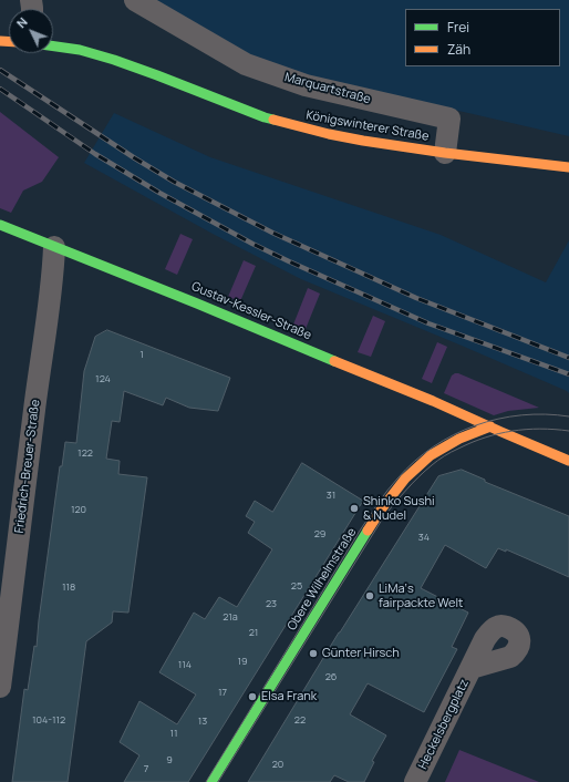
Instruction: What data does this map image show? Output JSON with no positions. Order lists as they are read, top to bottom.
{
  "streets": {
    "street": [
      "Marquartstraße",
      "Königswinterer Straße",
      "Gustav-Kessler-Straße",
      "Friedrich-Breuer-Straße",
      "Obere Wilhelmstraße",
      "Heckelsbergplatz"
    ]
  },
  "crossings": [
    ["Marquartstraße", "Königswinterer Straße"],
    ["Gustav-Kessler-Straße", "Friedrich-Breuer-Straße"],
    ["Gustav-Kessler-Straße", "Obere Wilhelmstraße"]
  ],
  "places": [
    "Shinko Sushi & Nudel",
    "LiMa‘s fairpackte Welt",
    "Günter Hirsch",
    "Elsa Frank"
  ],
  "house_numbers": [
    "1",
    "124",
    "122",
    "31",
    "120",
    "29",
    "34",
    "25",
    "118",
    "23",
    "21a",
    "21",
    "19",
    "114",
    "26",
    "17",
    "104-112",
    "22",
    "13",
    "11",
    "9",
    "20",
    "7"
  ],
  "legend": ["Frei", "Zäh"],
  "north": "top left"
}
